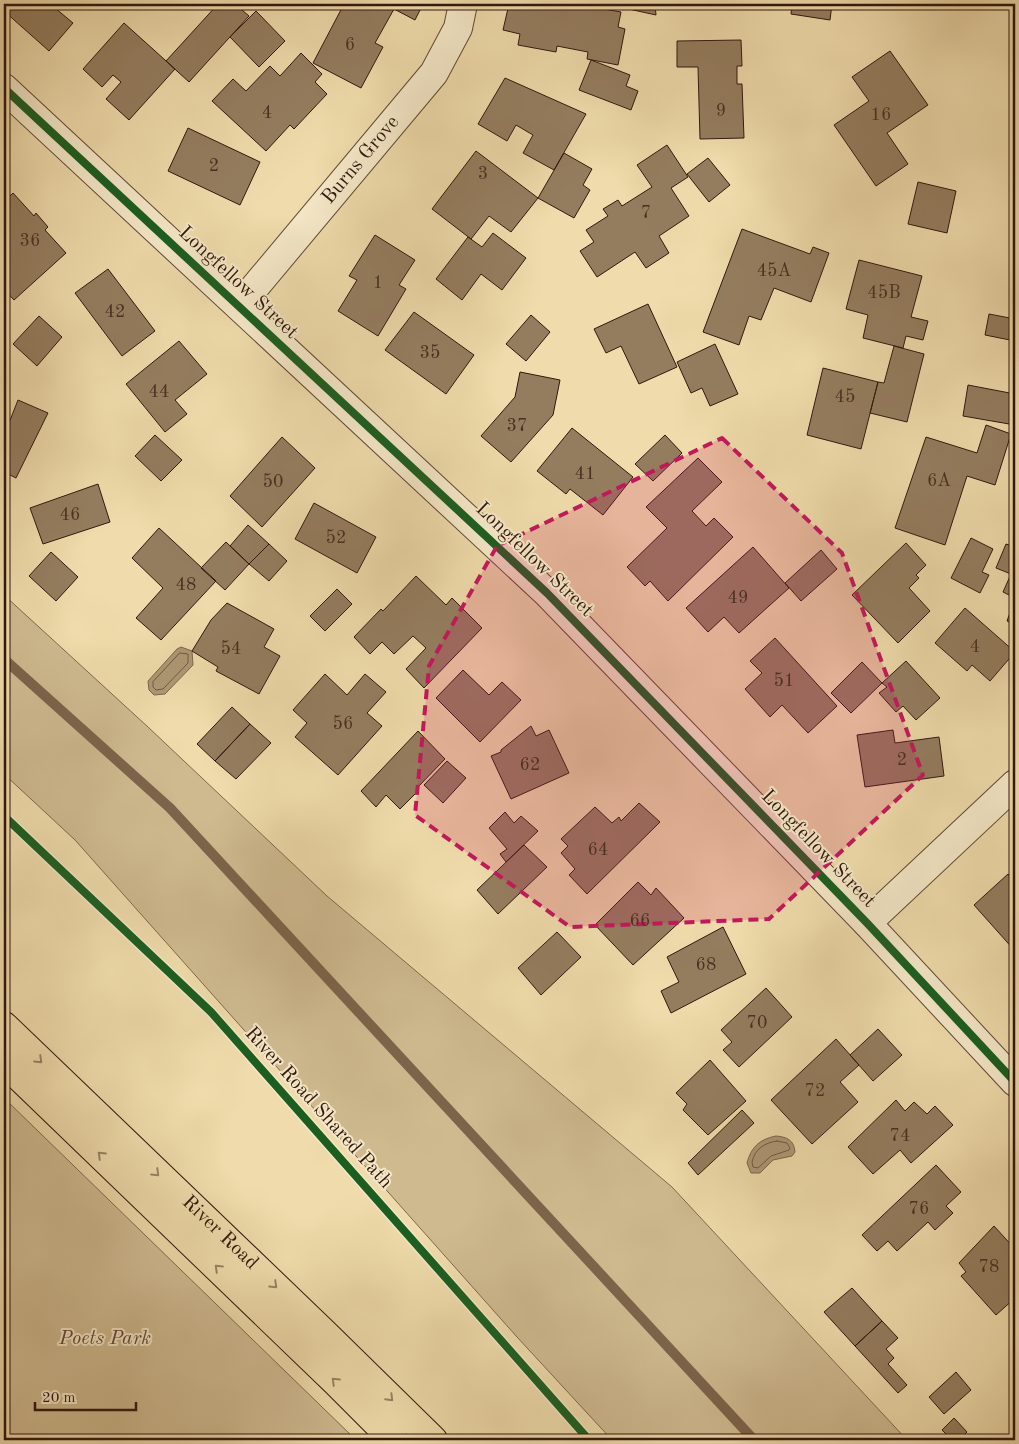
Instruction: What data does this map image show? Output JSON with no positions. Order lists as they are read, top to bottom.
{
  "streets": {
    "highway": ["River Road"],
    "street": ["Burns Grove", "Longfellow Street"],
    "cycle path": ["River Road Shared Path"]
  },
  "crossings": [
    ["Burns Grove", "Longfellow Street"]
  ],
  "parks": ["Poets Park"],
  "house_numbers": [
    "6",
    "9",
    "4",
    "16",
    "2",
    "3",
    "7",
    "36",
    "45A",
    "1",
    "45B",
    "42",
    "35",
    "44",
    "45",
    "37",
    "41",
    "6A",
    "50",
    "46",
    "52",
    "48",
    "49",
    "4",
    "54",
    "51",
    "56",
    "2",
    "62",
    "64",
    "66",
    "68",
    "70",
    "72",
    "74",
    "76",
    "78"
  ],
  "scale_bar": "20 m"
}
